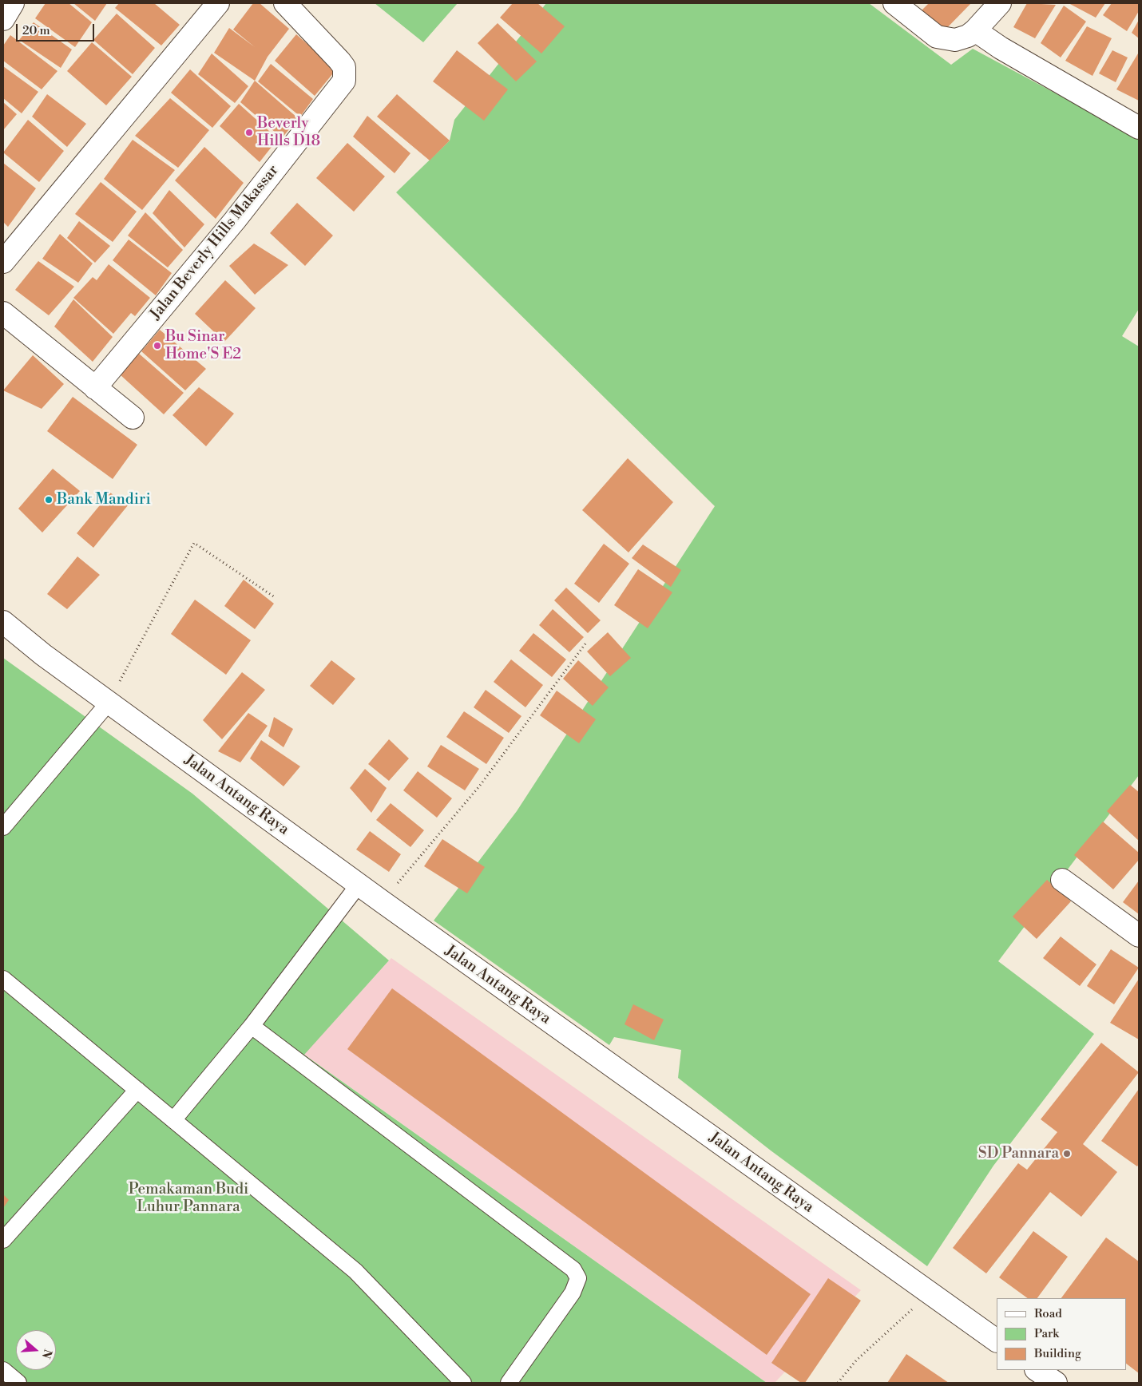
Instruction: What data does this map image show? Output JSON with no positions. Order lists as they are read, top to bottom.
{
  "streets": {
    "street": ["Jalan Beverly Hills Makassar", "Jalan Antang Raya"]
  },
  "parks": ["Pemakaman Budi Luhur Pannara"],
  "places": [
    "Beverly Hills D18",
    "Bu Sinar Home'S E2",
    "Bank Mandiri",
    "SD Pannara"
  ],
  "legend": ["Road", "Park", "Building"],
  "scale_bar": "20 m",
  "north": "right"
}
